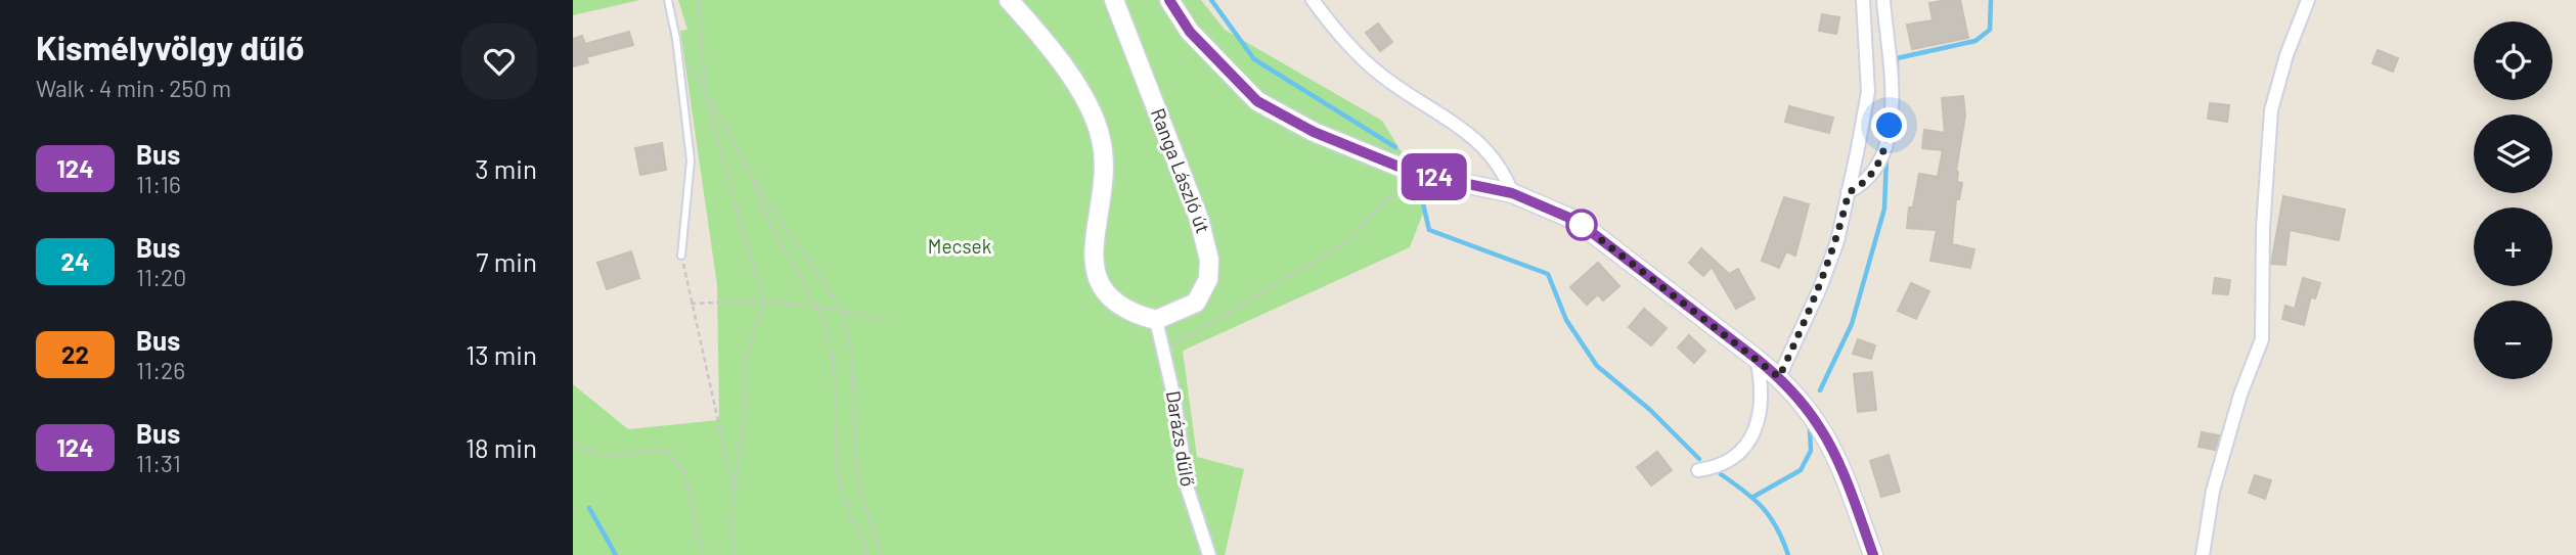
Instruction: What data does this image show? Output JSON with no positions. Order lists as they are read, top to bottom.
{
  "streets": {
    "main road": ["Ranga László út"],
    "street": ["Darázs dűlő"]
  },
  "crossings": [
    ["Ranga László út", "Darázs dűlő"]
  ],
  "parks": ["Mecsek"],
  "lines": ["bus line 124"],
  "page": {
    "heading": ["Kismélyvölgy dűlő", "Walk · 4 min · 250 m"],
    "on_map": "124",
    "map_buttons": ["+", "−"],
    "list": [
      {
        "mark": "124",
        "name": "Bus",
        "note": "11:16",
        "value": "3 min"
      },
      {
        "mark": "24",
        "name": "Bus",
        "note": "11:20",
        "value": "7 min"
      },
      {
        "mark": "22",
        "name": "Bus",
        "note": "11:26",
        "value": "13 min"
      },
      {
        "mark": "124",
        "name": "Bus",
        "note": "11:31",
        "value": "18 min"
      }
    ]
  }
}
